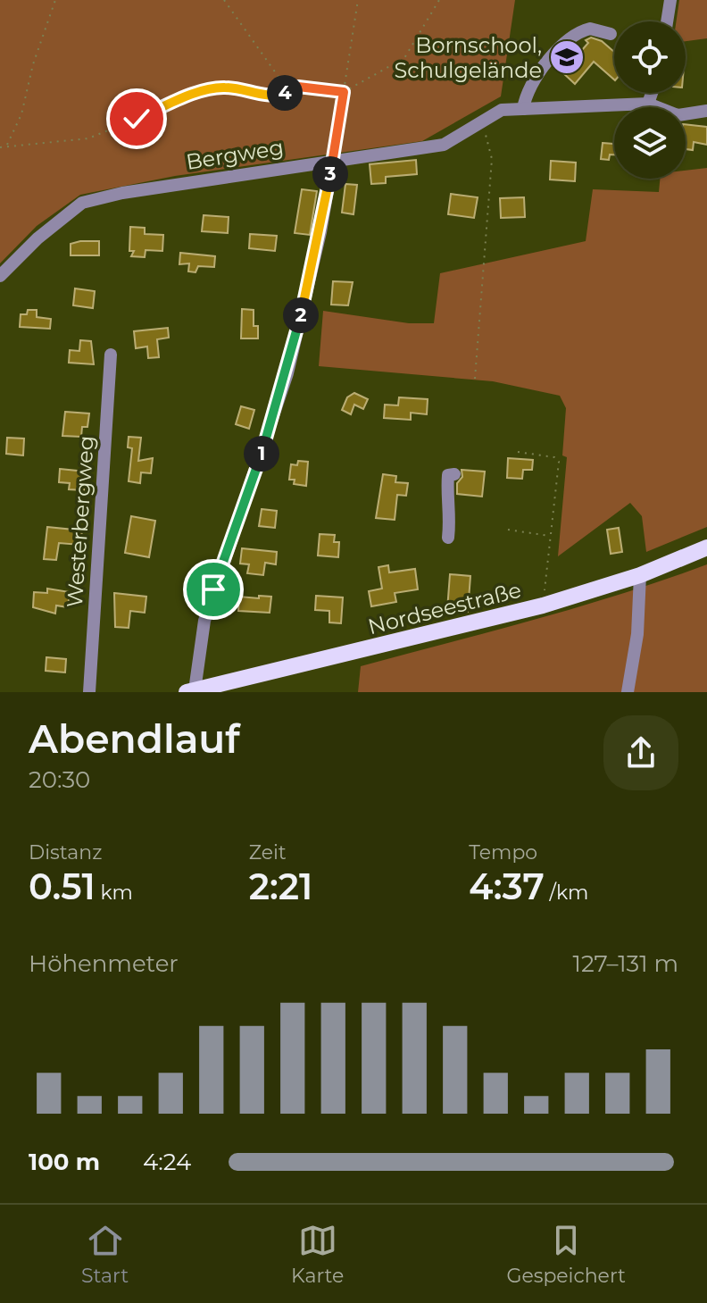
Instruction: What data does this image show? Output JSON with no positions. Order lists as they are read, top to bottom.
{
  "streets": {
    "main road": ["Nordseestraße"],
    "street": ["Bergweg", "Westerbergweg"]
  },
  "places": {
    "school or university": ["Bornschool, Schulgelände"]
  },
  "page": {
    "pins": [
      "4",
      "3",
      "2",
      "1"
    ],
    "heading": ["Abendlauf", "20:30"],
    "stats": [
      ["Distanz", "0.51 km"],
      ["Zeit", "2:21"],
      ["Tempo", "4:37 /km"]
    ],
    "chart": ["Höhenmeter", "127–131 m"],
    "list": [
      {
        "name": "100 m",
        "note": "4:24"
      }
    ],
    "tabs": ["Start", "Karte", "Gespeichert"]
  }
}
